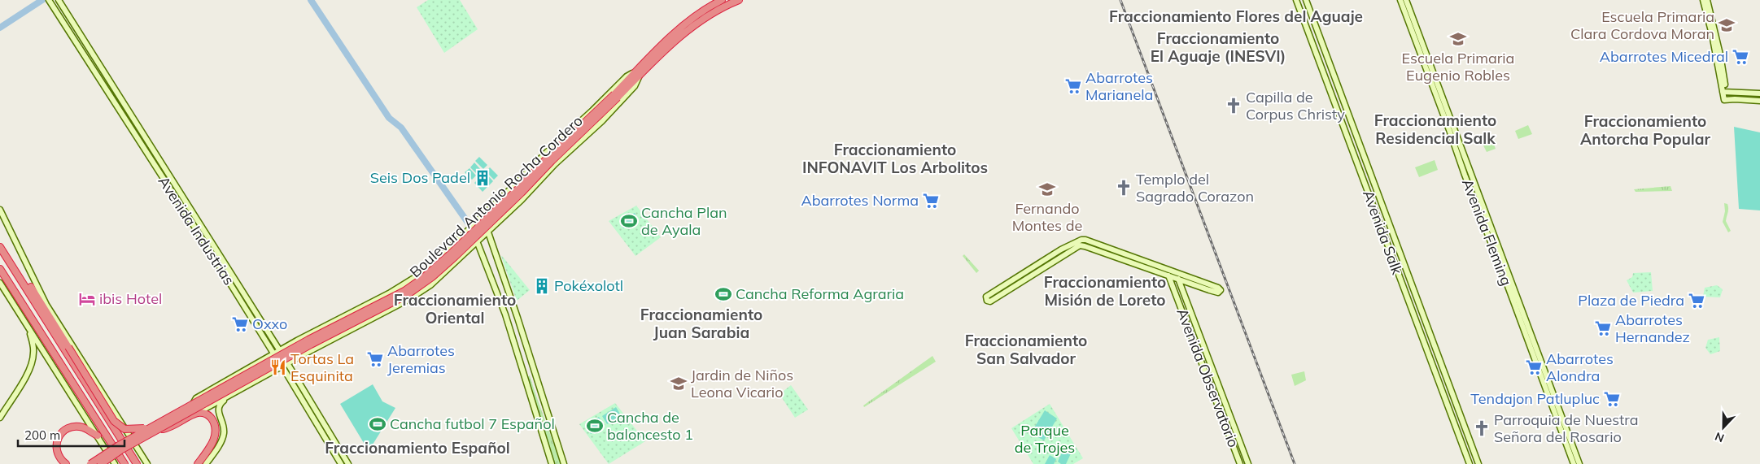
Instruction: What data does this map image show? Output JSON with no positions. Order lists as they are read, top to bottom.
{
  "streets": {
    "highway": ["Boulevard Antonio Rocha Cordero"],
    "main road": [
      "Avenida Industrias",
      "Avenida Salk",
      "Avenida Fleming",
      "Avenida Observatorio"
    ]
  },
  "crossings": [
    ["Boulevard Antonio Rocha Cordero", "Avenida Industrias"]
  ],
  "districts": [
    "Fraccionamiento Flores del Aguaje",
    "Fraccionamiento El Aguaje (INESVI)",
    "Fraccionamiento Residencial Salk",
    "Fraccionamiento Antorcha Popular",
    "Fraccionamiento INFONAVIT Los Arbolitos",
    "Fraccionamiento Misión de Loreto",
    "Fraccionamiento Oriental",
    "Fraccionamiento Juan Sarabia",
    "Fraccionamiento San Salvador",
    "Fraccionamiento Español"
  ],
  "parks": ["Parque de Trojes"],
  "places": {
    "school or university": [
      "Escuela Primaria Clara Cordova Moran",
      "Escuela Primaria Eugenio Robles",
      "Fernando Montes de",
      "Jardin de Niños Leona Vicario"
    ],
    "supermarket": [
      "Abarrotes Micedral",
      "Abarrotes Marianela",
      "Abarrotes Norma",
      "Plaza de Piedra",
      "Oxxo",
      "Abarrotes Hernandez",
      "Abarrotes Jeremias",
      "Abarrotes Alondra",
      "Tendajon Patlupluc"
    ],
    "church": ["Capilla de Corpus Christy", "Templo del Sagrado Corazon", "Parroquia de Nuestra Señora del Rosario"],
    "building": ["Seis Dos Padel", "Pokéxolotl"],
    "sports": [
      "Cancha Plan de Ayala",
      "Cancha Reforma Agraria",
      "Cancha futbol 7 Español",
      "Cancha de baloncesto 1"
    ],
    "hotel": ["ibis Hotel"],
    "restaurant": ["Tortas La Esquinita"]
  },
  "scale_bar": "200 m",
  "north": "bottom"
}
